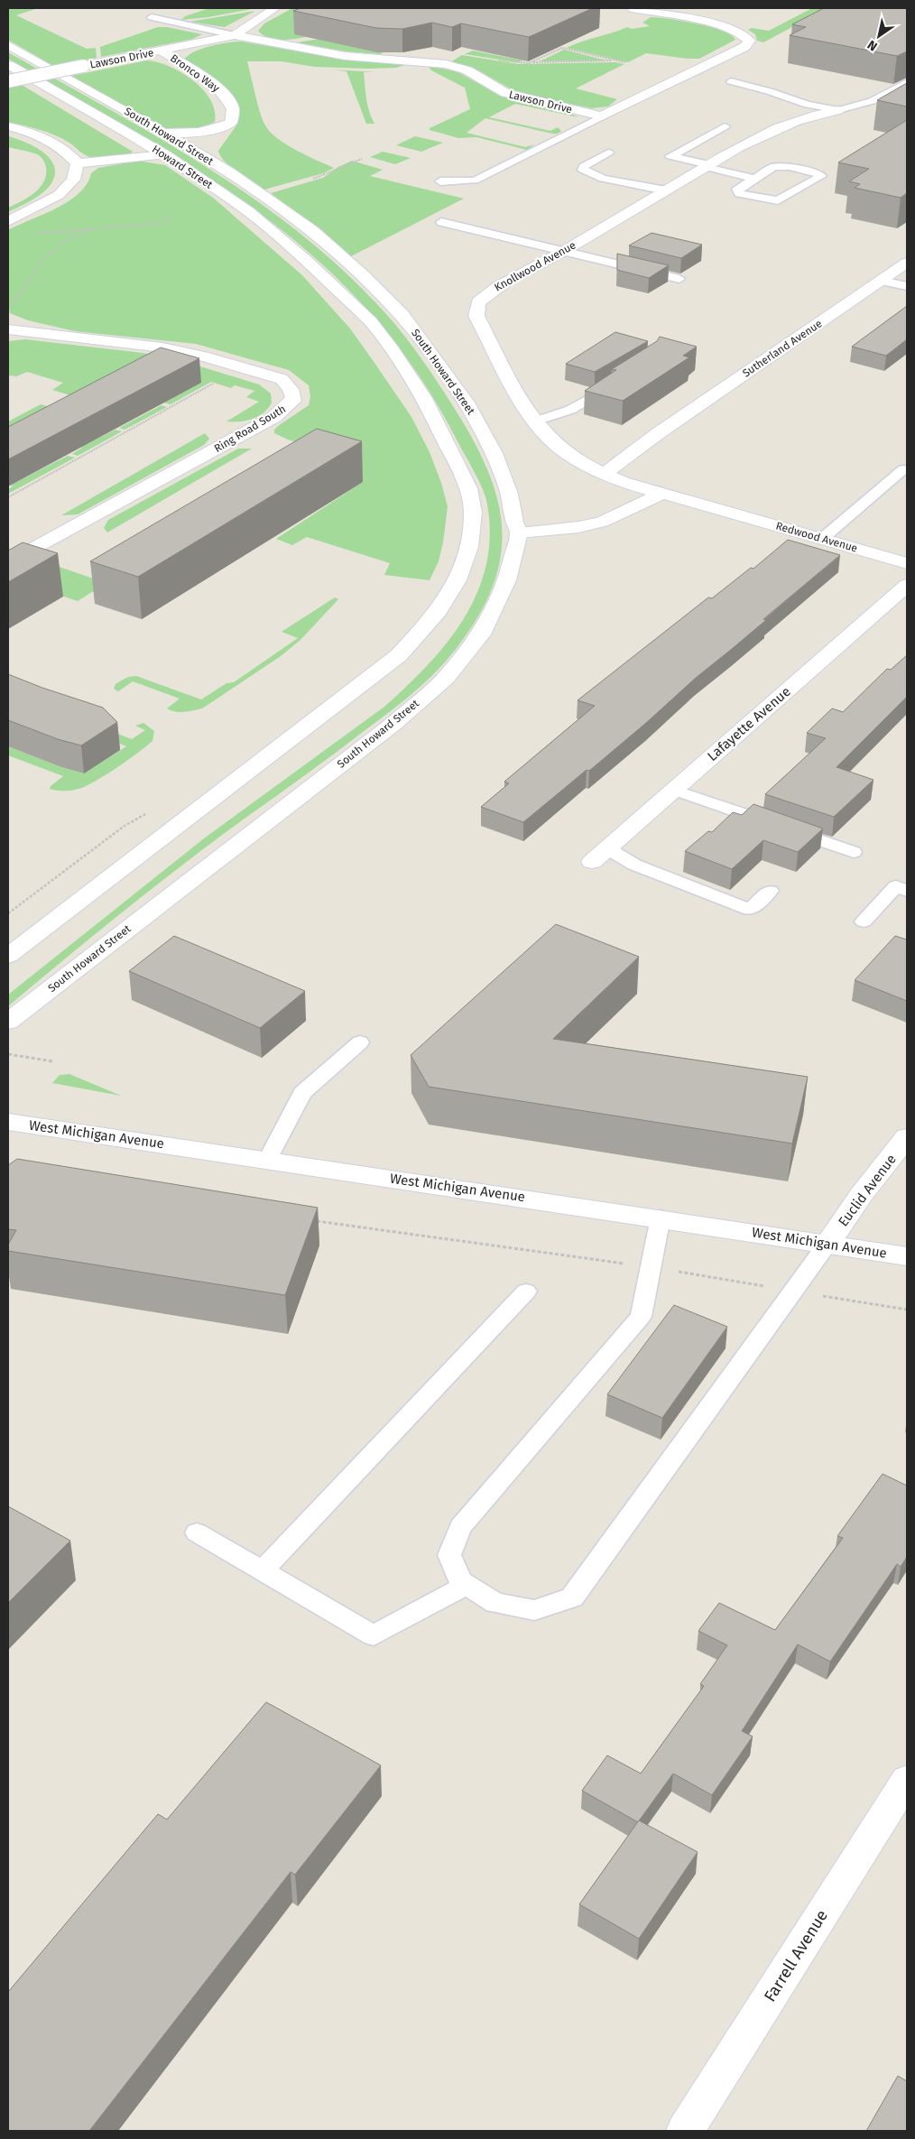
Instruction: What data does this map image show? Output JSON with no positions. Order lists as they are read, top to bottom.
{
  "streets": {
    "street": [
      "Lawson Drive",
      "Bronco Way",
      "South Howard Street",
      "Howard Street",
      "Knollwood Avenue",
      "Sutherland Avenue",
      "Ring Road South",
      "Redwood Avenue",
      "Lafayette Avenue",
      "West Michigan Avenue",
      "Euclid Avenue",
      "Farrell Avenue"
    ]
  },
  "crossings": [
    ["Lawson Drive", "Bronco Way"],
    ["Knollwood Avenue", "Sutherland Avenue"],
    ["Knollwood Avenue", "Redwood Avenue"],
    ["West Michigan Avenue", "Euclid Avenue"]
  ],
  "north": "bottom left"
}
